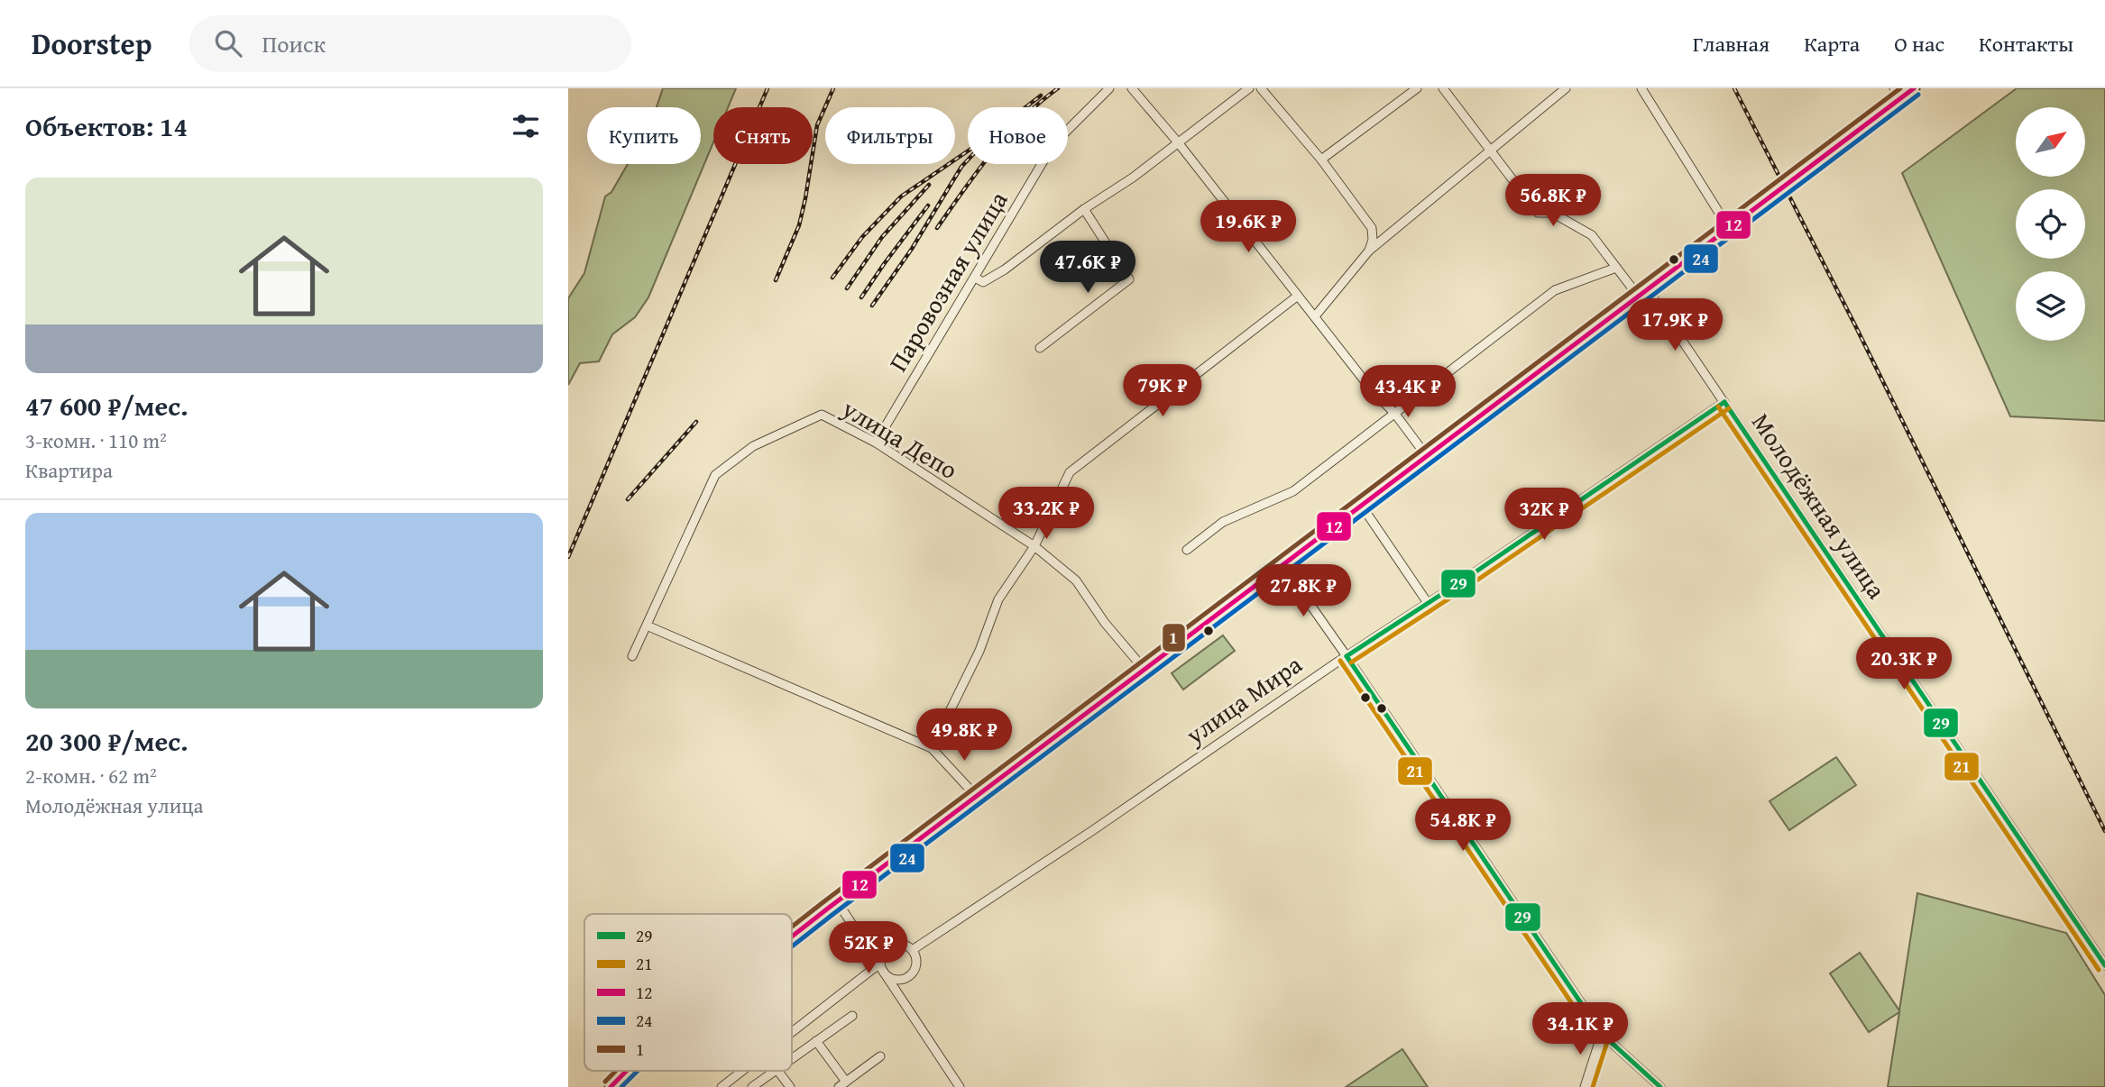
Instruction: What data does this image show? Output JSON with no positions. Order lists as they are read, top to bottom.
{
  "streets": {
    "street": [
      "Паровозная улица",
      "улица Депо",
      "Молодёжная улица",
      "улица Мира"
    ]
  },
  "crossings": [
    ["Паровозная улица", "улица Депо"],
    ["Молодёжная улица", "улица Мира"]
  ],
  "lines": [
    "transit line 12",
    "transit line 1",
    "transit line 24",
    "transit line 29",
    "transit line 21"
  ],
  "legend": [
    "29",
    "21",
    "12",
    "24",
    "1"
  ],
  "north": "top right",
  "page": {
    "header": "Doorstep",
    "search": "Поиск",
    "nav": [
      "Главная",
      "Карта",
      "О нас",
      "Контакты"
    ],
    "heading": "Объектов: 14",
    "chip": [
      "Купить",
      "Снять",
      "Фильтры",
      "Новое"
    ],
    "list": [
      {
        "name": "47 600 ₽/мес.",
        "note": "3-комн. · 110 m² · Квартира"
      },
      {
        "name": "20 300 ₽/мес.",
        "note": "2-комн. · 62 m² · Молодёжная улица"
      }
    ],
    "price": [
      "56.8K ₽",
      "19.6K ₽",
      "47.6K ₽",
      "17.9K ₽",
      "79K ₽",
      "43.4K ₽",
      "33.2K ₽",
      "32K ₽",
      "27.8K ₽",
      "20.3K ₽",
      "49.8K ₽",
      "54.8K ₽",
      "52K ₽",
      "34.1K ₽"
    ]
  }
}
